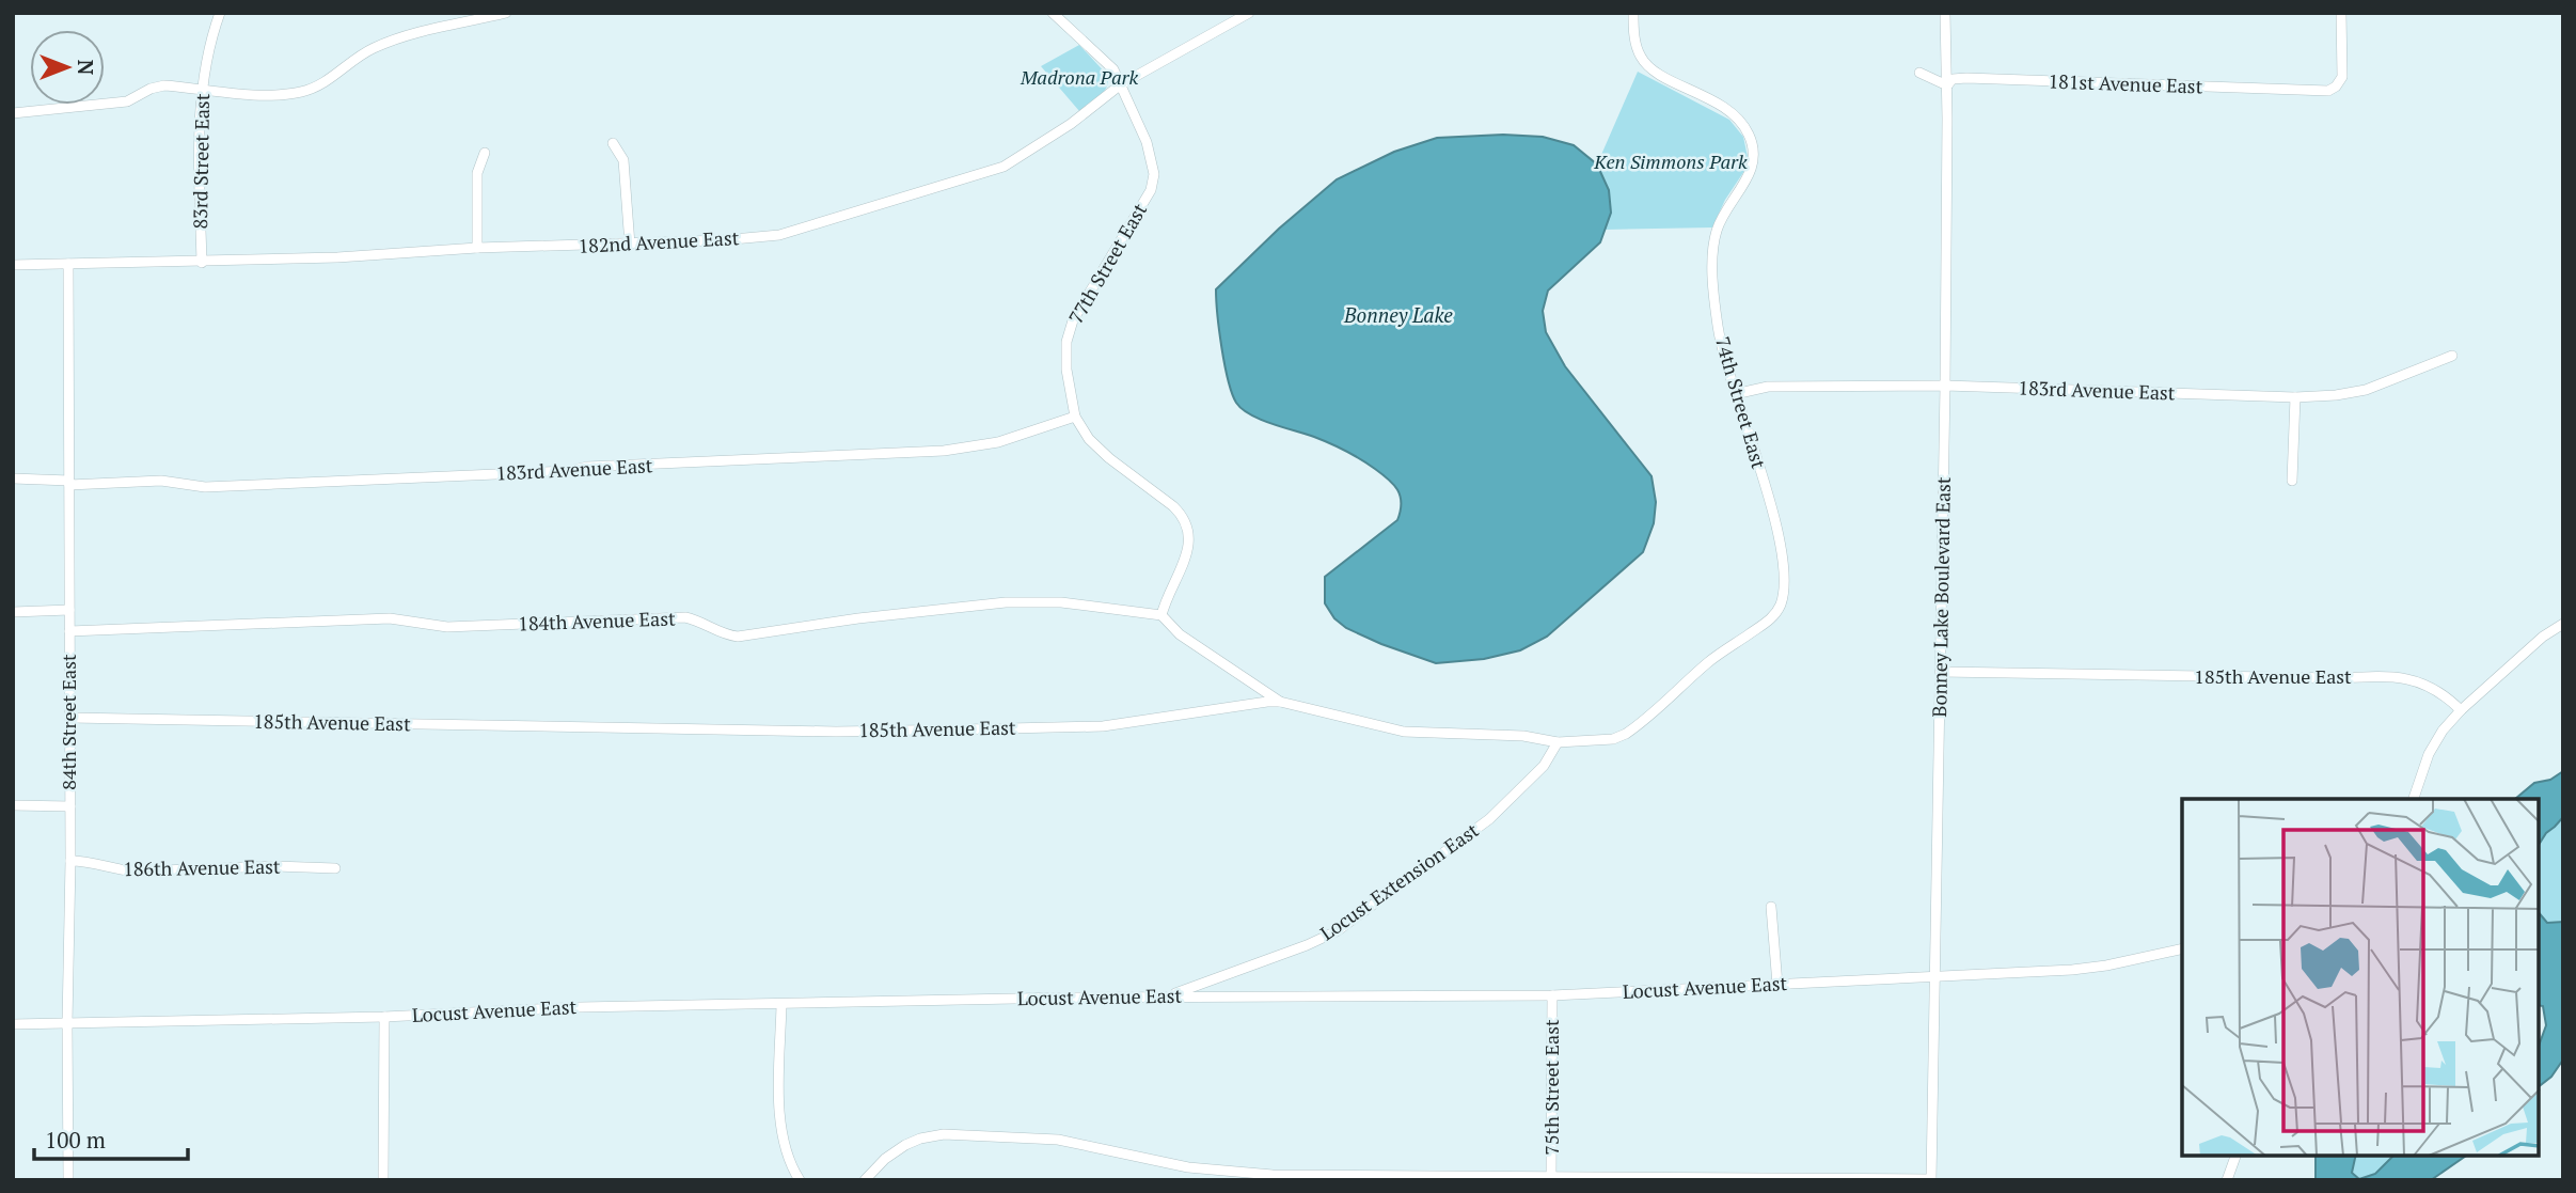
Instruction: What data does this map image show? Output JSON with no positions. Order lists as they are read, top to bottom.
{
  "streets": {
    "street": [
      "181st Avenue East",
      "83rd Street East",
      "182nd Avenue East",
      "77th Street East",
      "183rd Avenue East",
      "74th Street East",
      "Bonney Lake Boulevard East",
      "184th Avenue East",
      "185th Avenue East",
      "84th Street East",
      "186th Avenue East",
      "Locust Extension East",
      "Locust Avenue East",
      "75th Street East"
    ]
  },
  "crossings": [
    ["181st Avenue East", "Bonney Lake Boulevard East"],
    ["83rd Street East", "182nd Avenue East"],
    ["182nd Avenue East", "77th Street East"],
    ["182nd Avenue East", "84th Street East"],
    ["77th Street East", "183rd Avenue East"],
    ["77th Street East", "184th Avenue East"],
    ["183rd Avenue East", "74th Street East"],
    ["183rd Avenue East", "Bonney Lake Boulevard East"],
    ["183rd Avenue East", "84th Street East"],
    ["74th Street East", "185th Avenue East"],
    ["Bonney Lake Boulevard East", "185th Avenue East"],
    ["Bonney Lake Boulevard East", "Locust Avenue East"],
    ["184th Avenue East", "84th Street East"],
    ["185th Avenue East", "84th Street East"],
    ["185th Avenue East", "Locust Extension East"],
    ["84th Street East", "186th Avenue East"],
    ["84th Street East", "Locust Avenue East"],
    ["Locust Extension East", "Locust Avenue East"],
    ["Locust Avenue East", "75th Street East"]
  ],
  "water": ["Bonney Lake"],
  "parks": ["Madrona Park", "Ken Simmons Park"],
  "scale_bar": "100 m",
  "north": "right"
}
